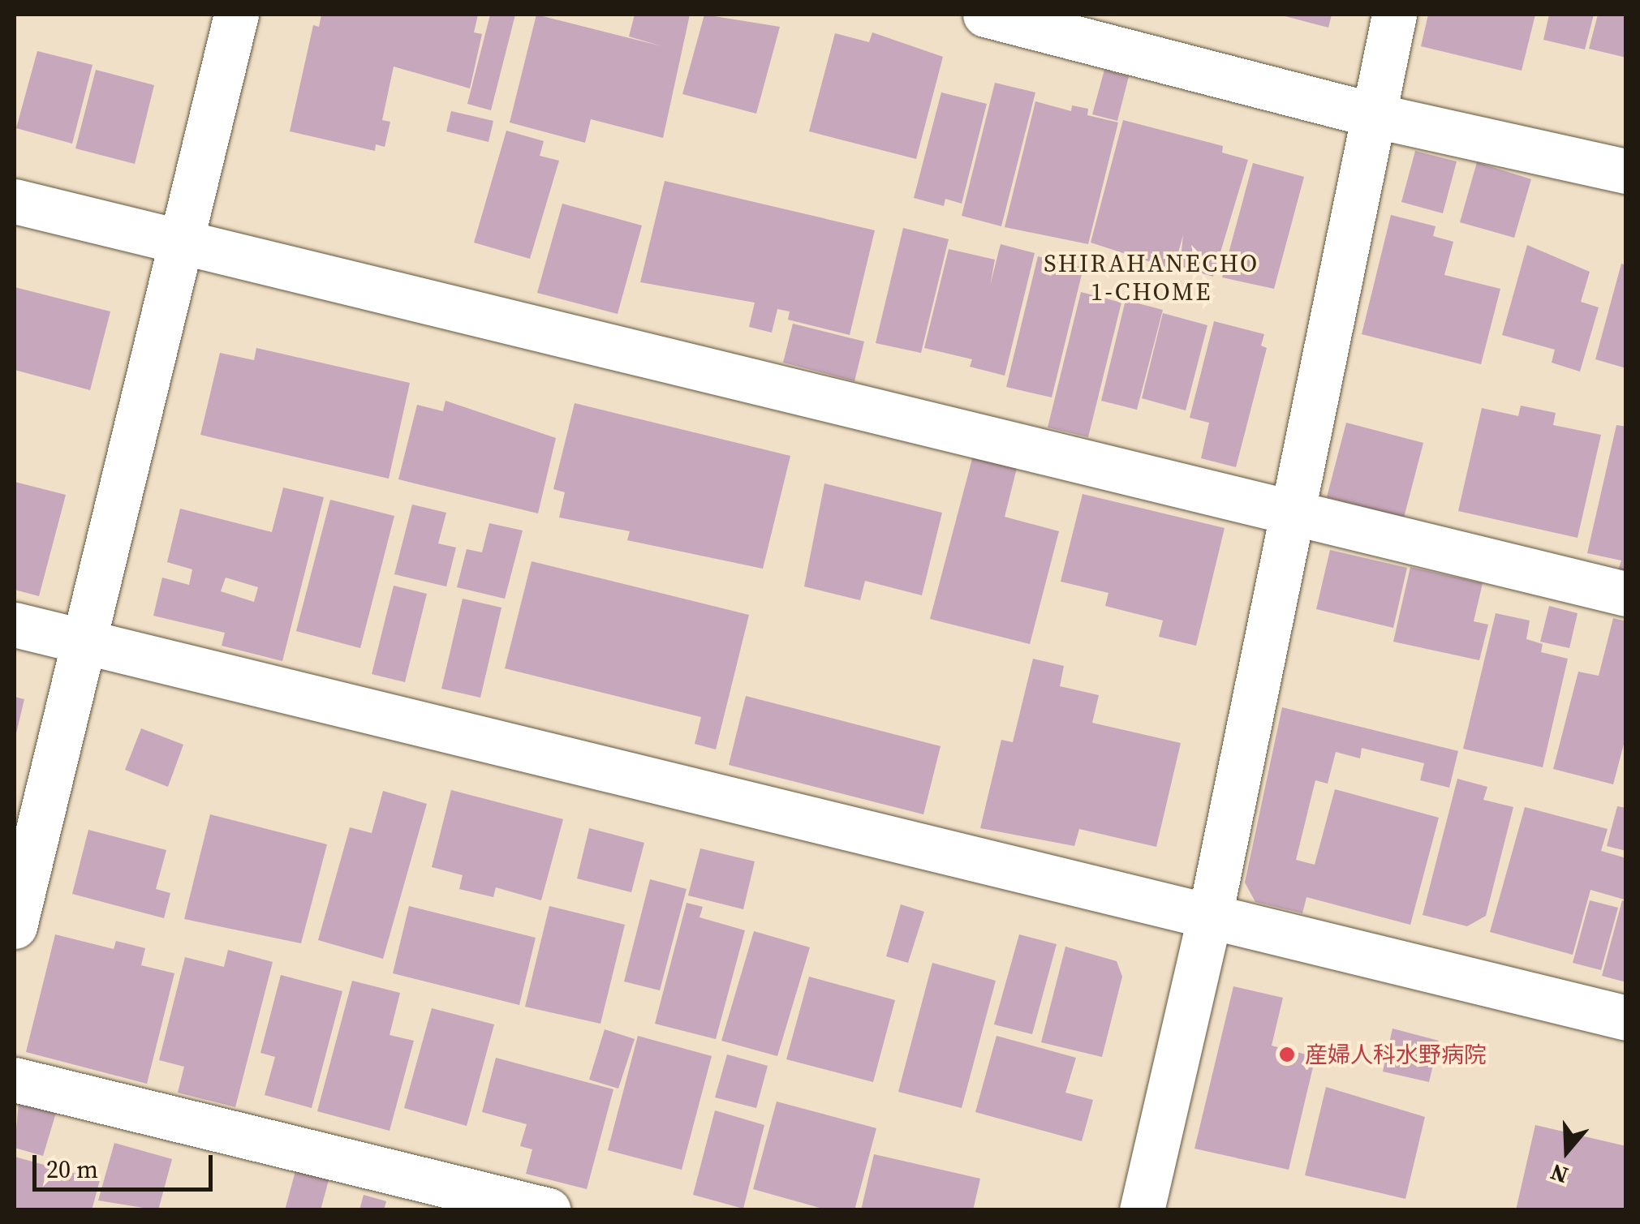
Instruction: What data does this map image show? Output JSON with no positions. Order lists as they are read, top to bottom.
{
  "districts": ["SHIRAHANECHO 1-CHOME"],
  "places": ["産婦人科水野病院"],
  "scale_bar": "20 m",
  "north": "bottom"
}
